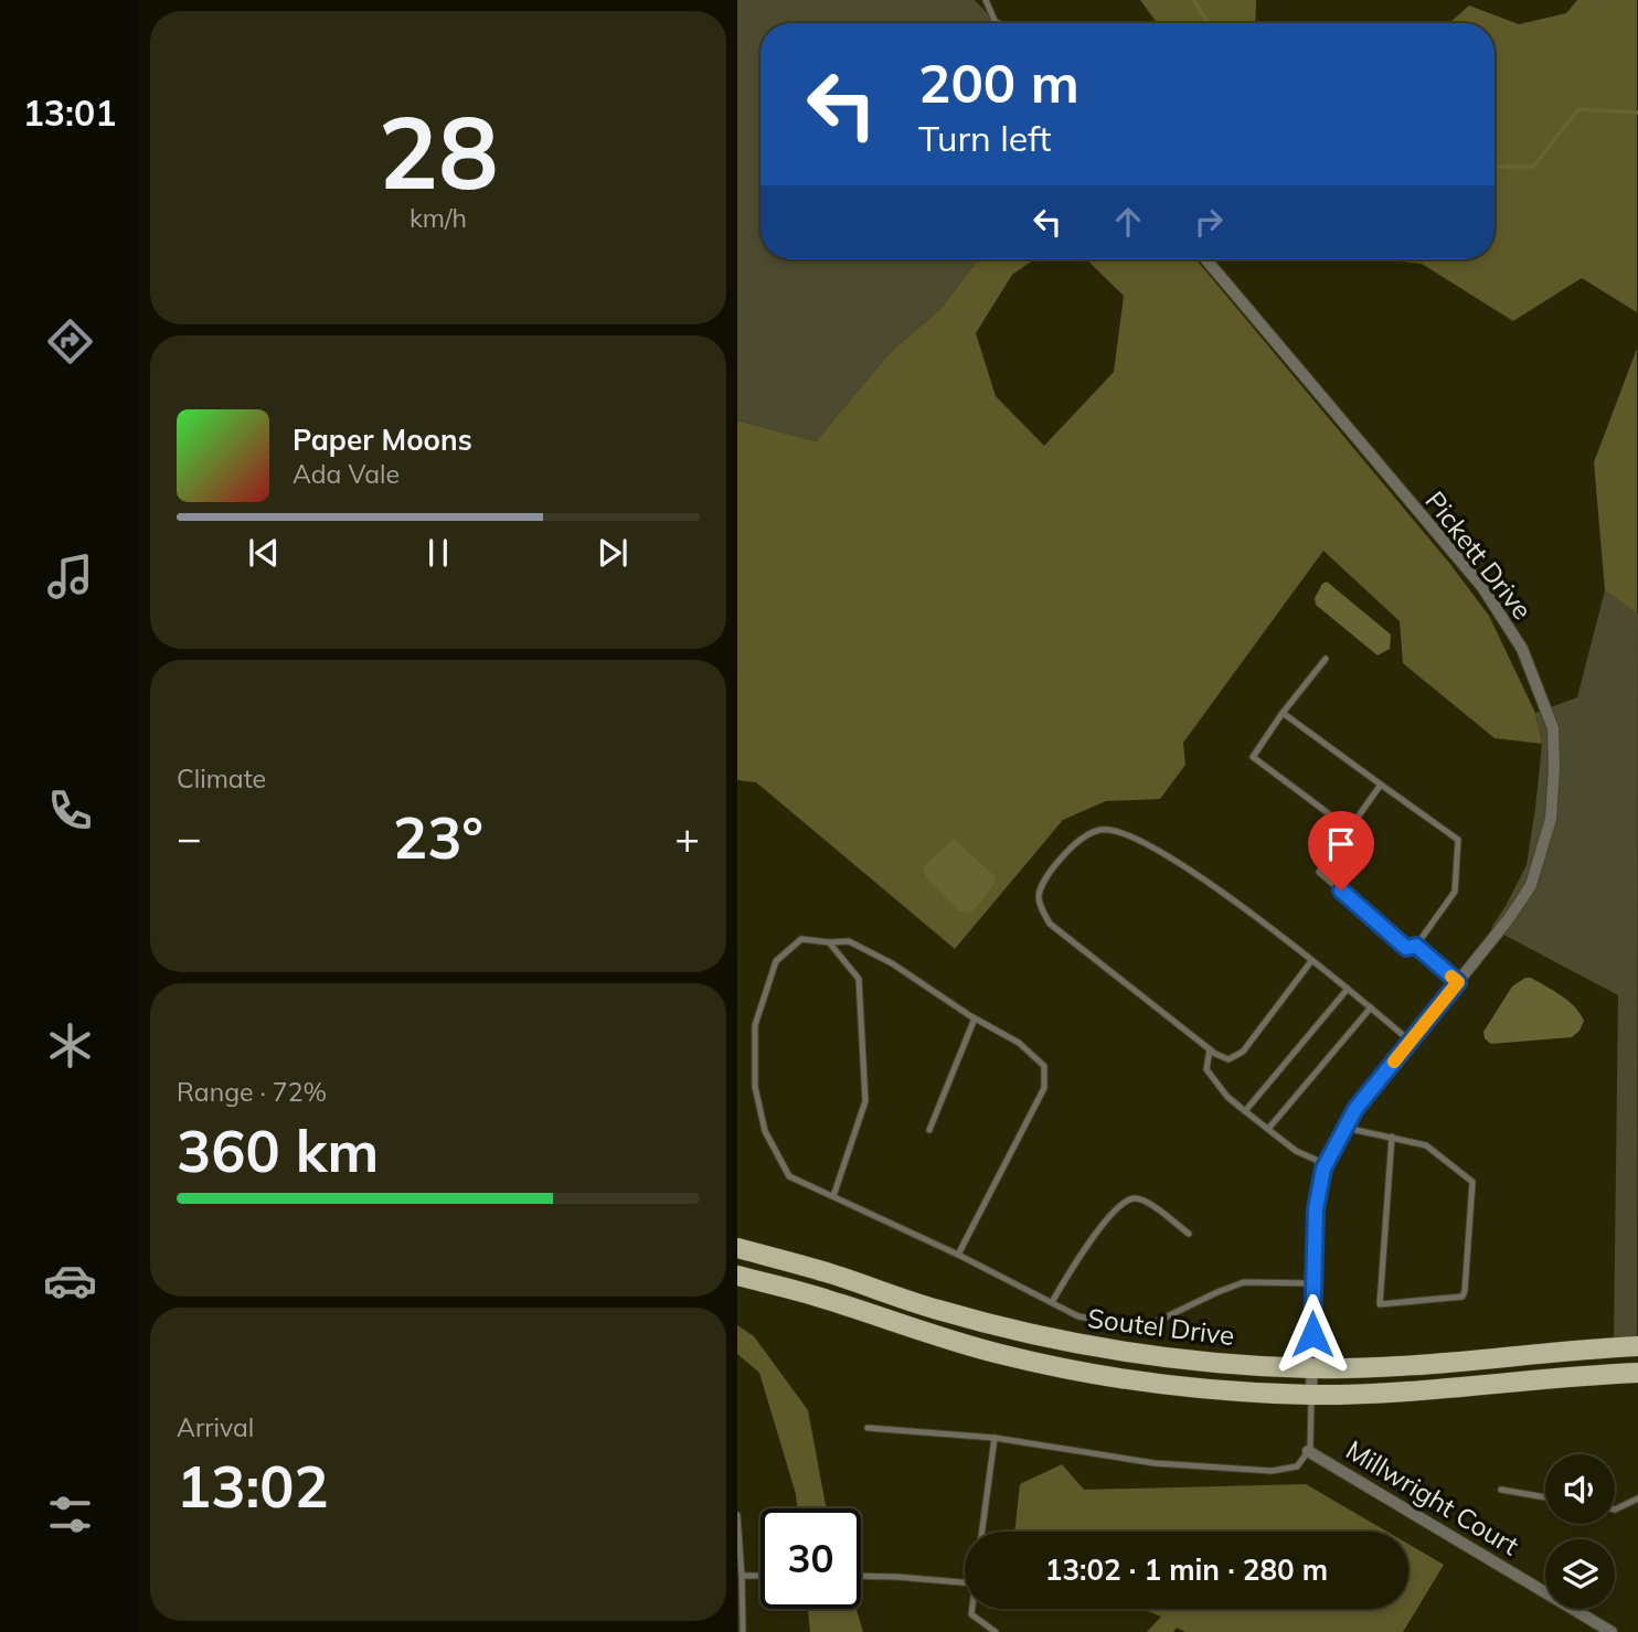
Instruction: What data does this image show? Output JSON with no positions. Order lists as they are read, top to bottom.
{
  "streets": {
    "main road": ["Soutel Drive"],
    "street": ["Pickett Drive", "Millwright Court"]
  },
  "crossings": [
    ["Pickett Drive", "Soutel Drive"]
  ],
  "page": {
    "tabs": "13:01",
    "tile": [
      ["28", "km/h"],
      "Climate",
      ["Range · 72%", "360 km"],
      ["Arrival", "13:02"]
    ],
    "turn": ["200 m", "Turn left"],
    "song": ["Paper Moons", "Ada Vale"],
    "heat": ["−", "23°", "+"],
    "limit": "30",
    "trip": "13:02 · 1 min · 280 m"
  }
}
